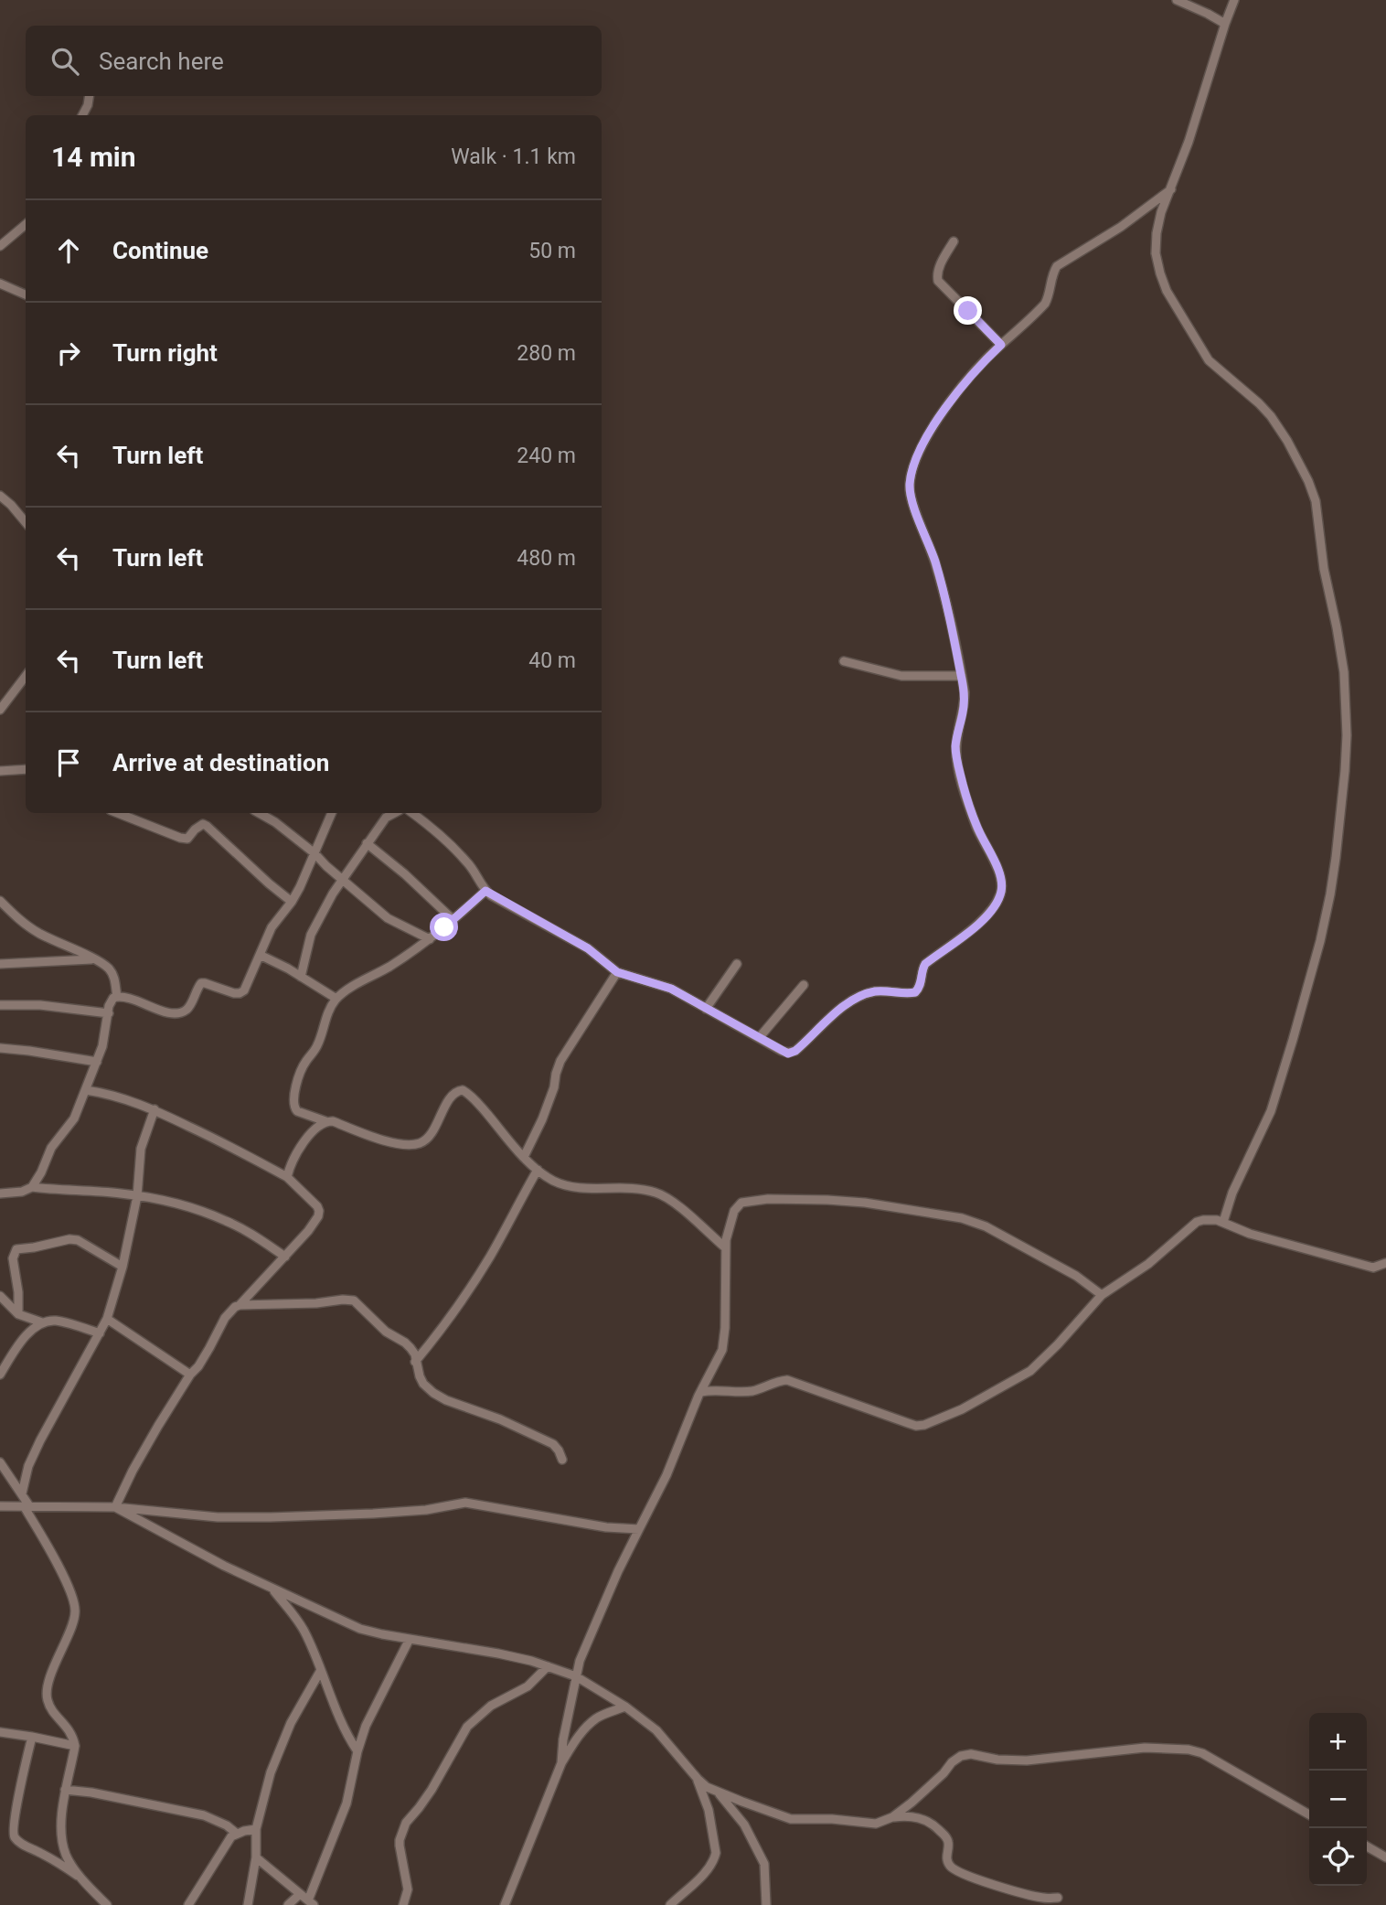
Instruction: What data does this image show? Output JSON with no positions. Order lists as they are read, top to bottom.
{
  "page": {
    "search": "Search here",
    "heading": ["14 min", "Walk · 1.1 km"],
    "list": [
      ["Continue", "50 m"],
      ["Turn right", "280 m"],
      ["Turn left", "240 m"],
      ["Turn left", "480 m"],
      ["Turn left", "40 m"],
      "Arrive at destination"
    ],
    "map_buttons": ["+", "−"]
  }
}
